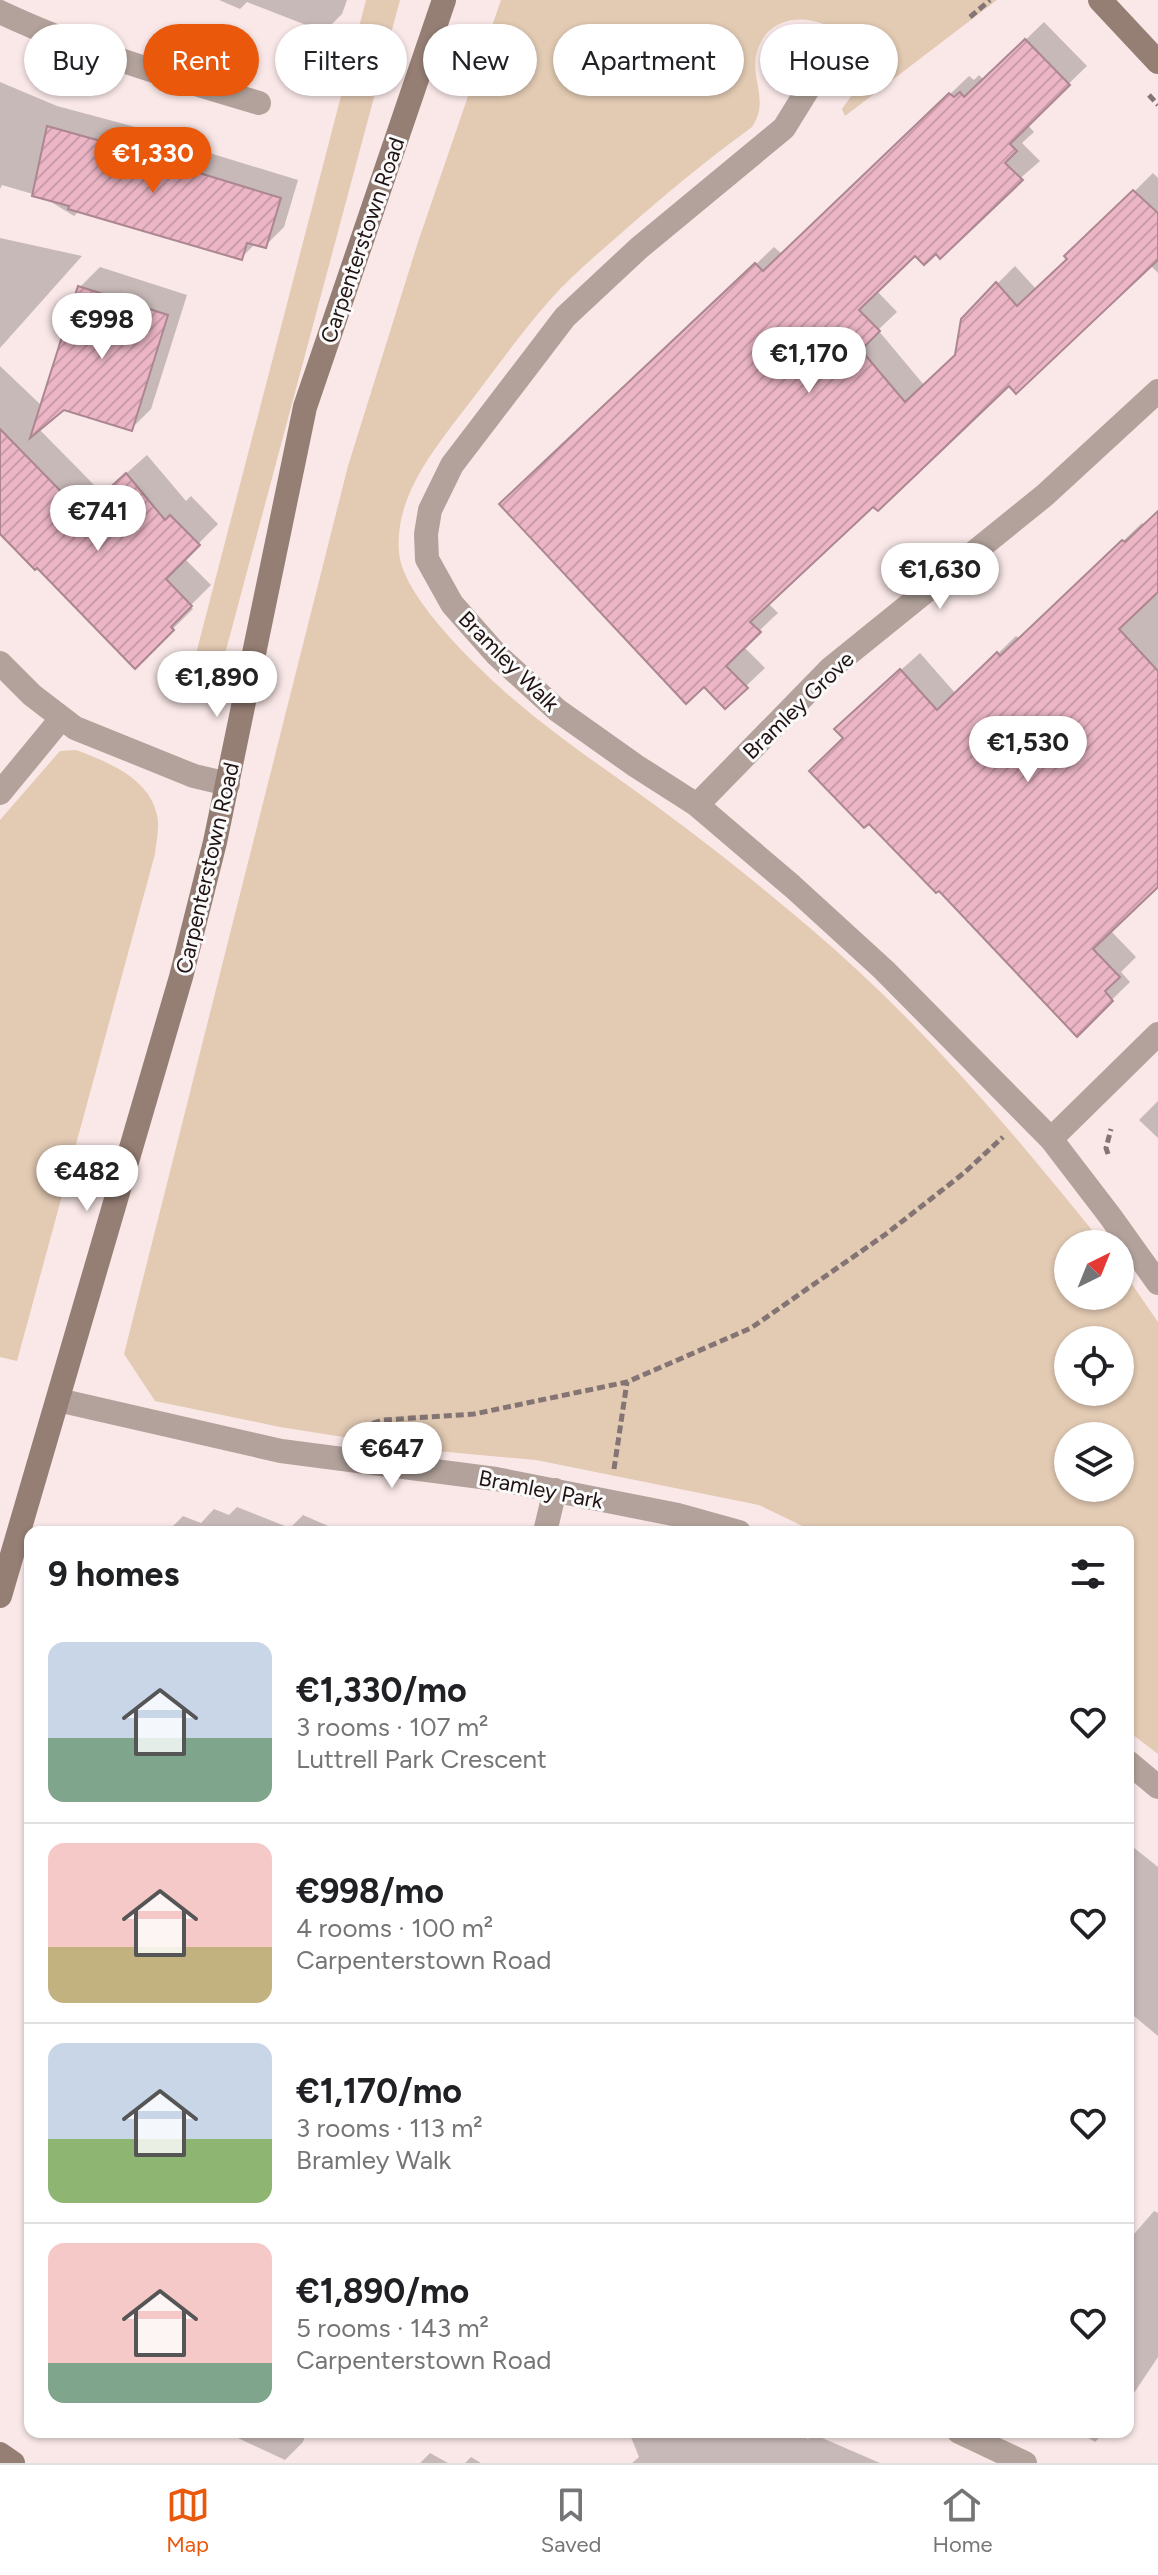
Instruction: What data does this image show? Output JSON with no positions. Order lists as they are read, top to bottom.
{
  "streets": {
    "street": [
      "Carpenterstown Road",
      "Bramley Walk",
      "Bramley Grove",
      "Bramley Park"
    ]
  },
  "crossings": [
    ["Carpenterstown Road", "Bramley Park"],
    ["Bramley Walk", "Bramley Grove"]
  ],
  "north": "top right",
  "page": {
    "chip": [
      "Buy",
      "Rent",
      "Filters",
      "New",
      "Apartment",
      "House"
    ],
    "price": [
      "€1,330",
      "€998",
      "€1,170",
      "€741",
      "€1,630",
      "€1,890",
      "€1,530",
      "€482",
      "€647"
    ],
    "heading": "9 homes",
    "list": [
      {
        "name": "€1,330/mo",
        "note": "3 rooms · 107 m² · Luttrell Park Crescent"
      },
      {
        "name": "€998/mo",
        "note": "4 rooms · 100 m² · Carpenterstown Road"
      },
      {
        "name": "€1,170/mo",
        "note": "3 rooms · 113 m² · Bramley Walk"
      },
      {
        "name": "€1,890/mo",
        "note": "5 rooms · 143 m² · Carpenterstown Road"
      }
    ],
    "tabs": ["Map", "Saved", "Home"]
  }
}
